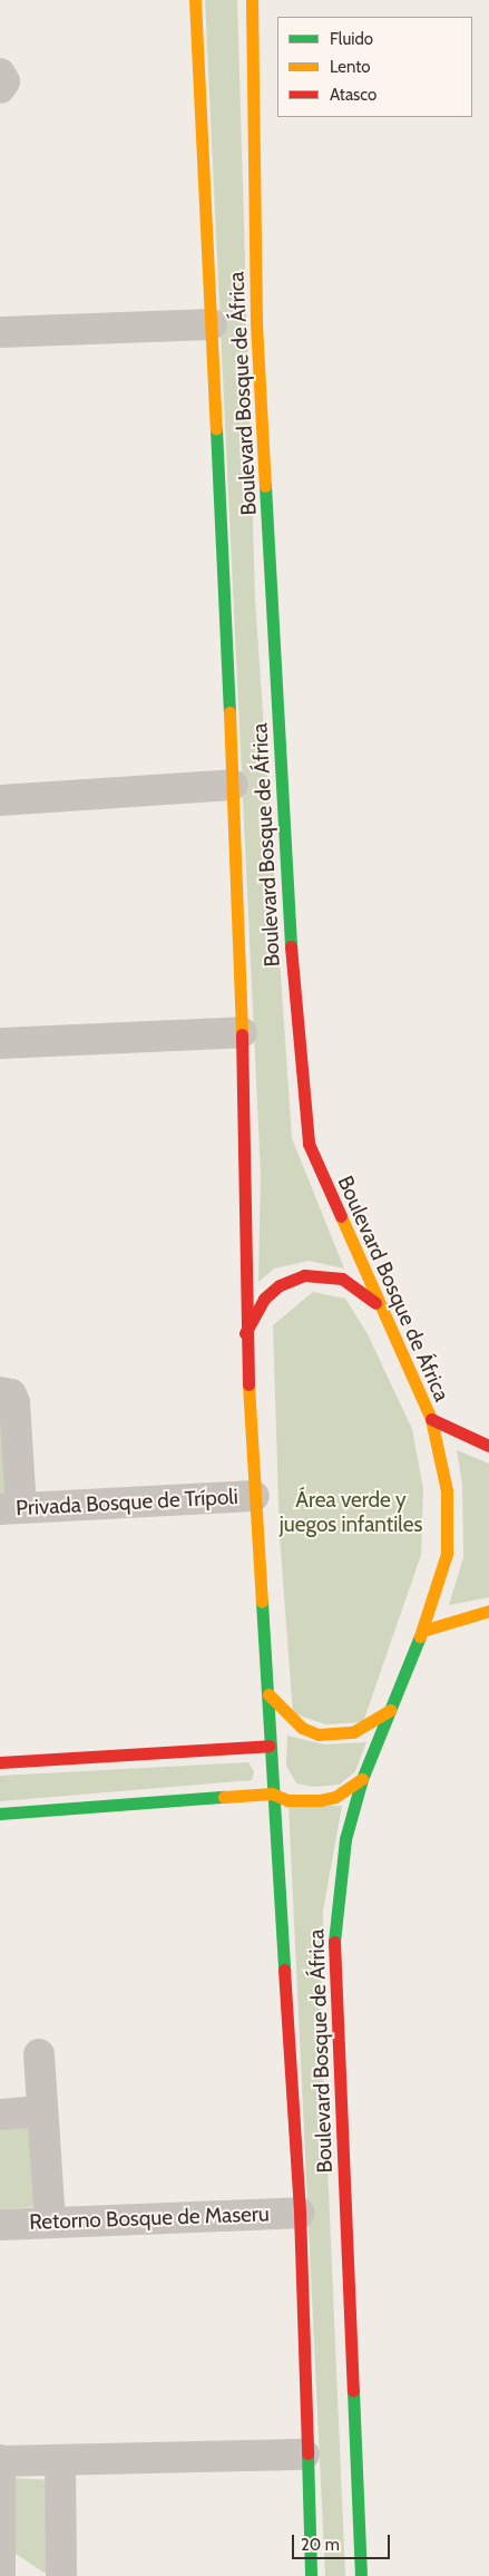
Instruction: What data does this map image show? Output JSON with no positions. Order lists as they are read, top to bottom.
{
  "streets": {
    "street": ["Boulevard Bosque de África", "Privada Bosque de Trípoli", "Retorno Bosque de Maseru"]
  },
  "crossings": [
    ["Boulevard Bosque de África", "Privada Bosque de Trípoli"],
    ["Boulevard Bosque de África", "Retorno Bosque de Maseru"]
  ],
  "parks": ["Área verde y juegos infantiles"],
  "legend": ["Fluido", "Lento", "Atasco"],
  "scale_bar": "20 m"
}
